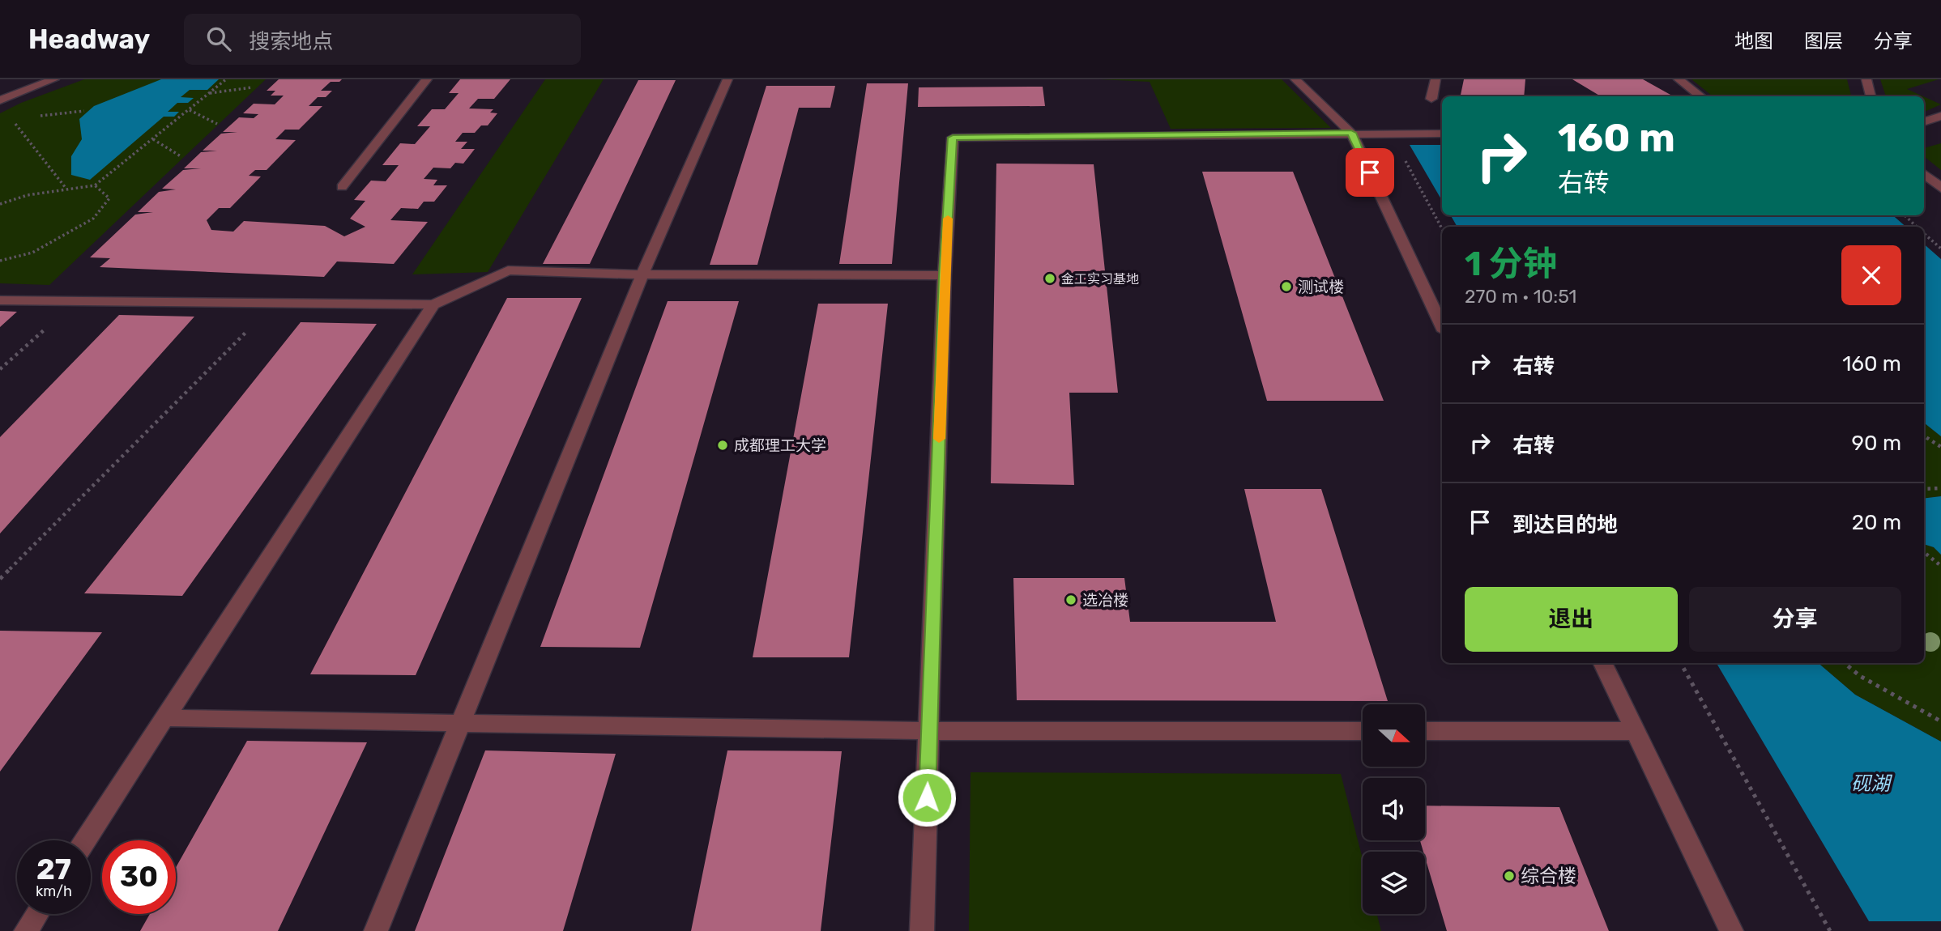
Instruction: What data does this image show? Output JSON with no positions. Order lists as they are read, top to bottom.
{
  "water": ["砚湖"],
  "places": [
    "金工实习基地",
    "测试楼",
    "成都理工大学",
    "选冶楼",
    "综合楼"
  ],
  "north": "right",
  "page": {
    "header": "Headway",
    "search": "搜索地点",
    "nav": ["地图", "图层", "分享"],
    "turn": ["160 m", "右转"],
    "heading": ["1 分钟", "270 m · 10:51"],
    "list": [
      {
        "name": "右转",
        "value": "160 m"
      },
      {
        "name": "右转",
        "value": "90 m"
      },
      {
        "name": "到达目的地",
        "value": "20 m"
      }
    ],
    "buttons": ["退出", "分享"],
    "speed": "27 km/h",
    "limit": "30"
  }
}
